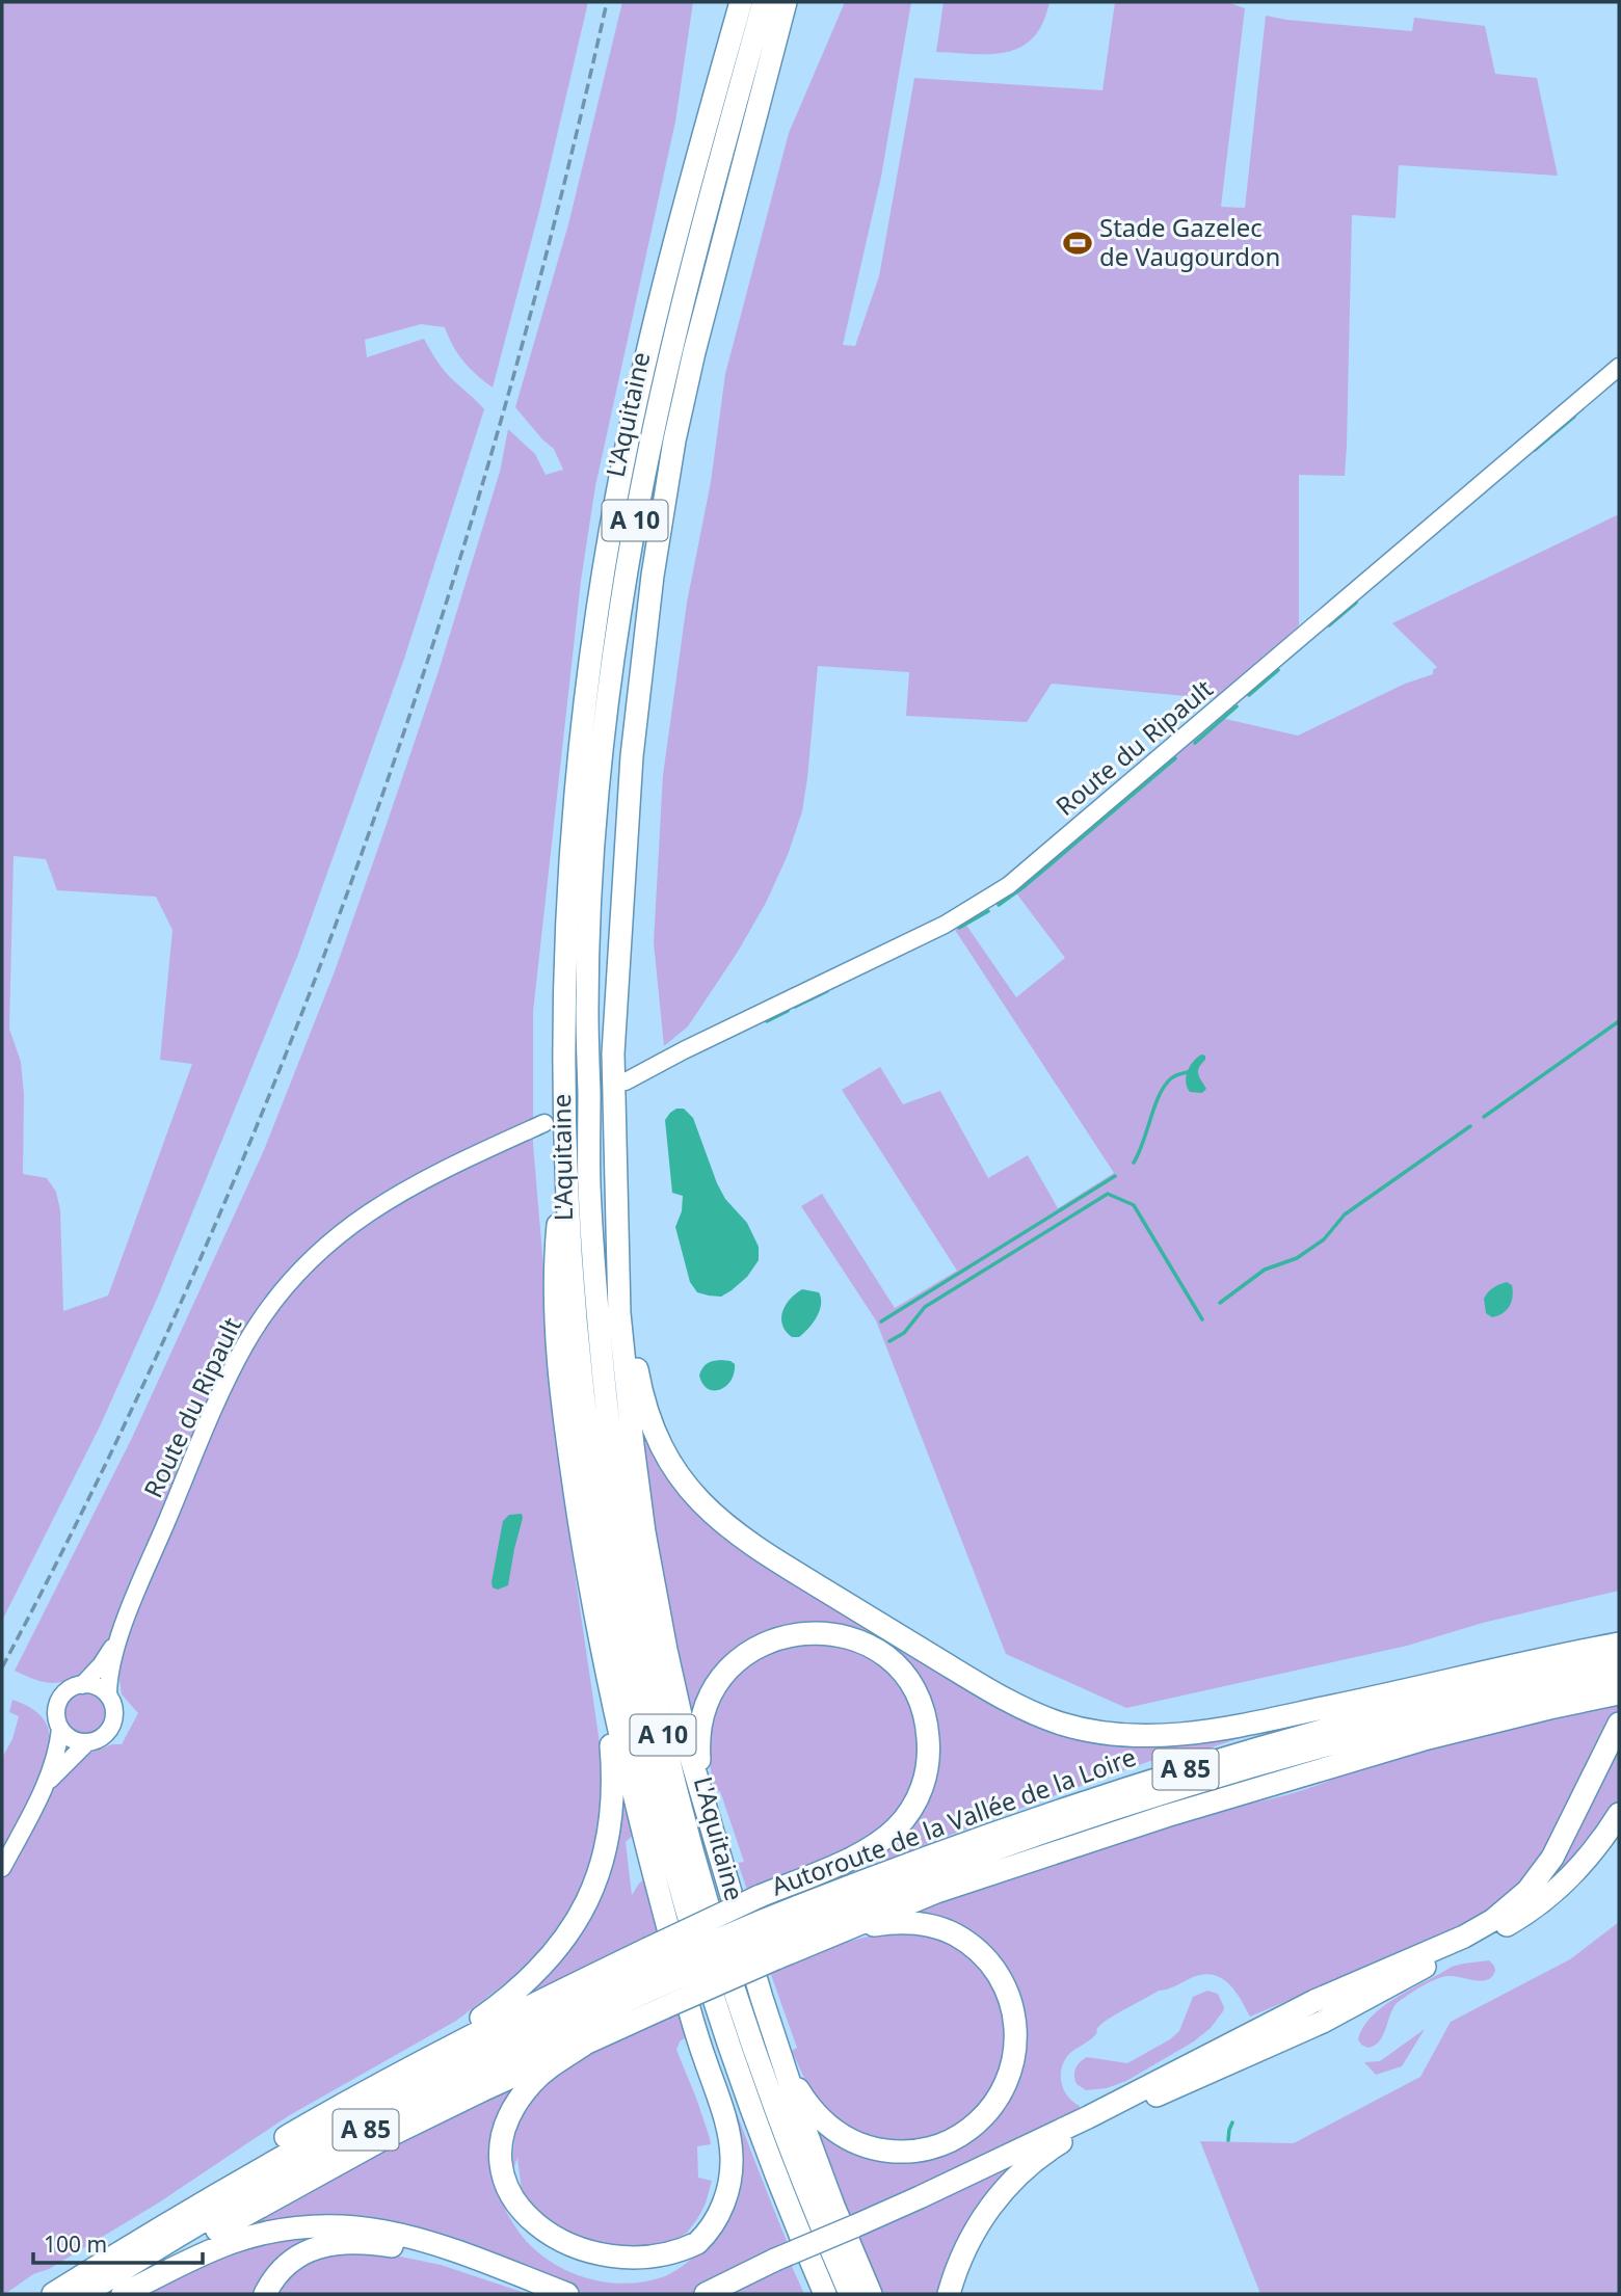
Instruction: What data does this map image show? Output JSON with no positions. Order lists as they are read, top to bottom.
{
  "streets": {
    "highway": [
      "L'Aquitaine",
      "A 10",
      "A 85",
      "Autoroute de la Vallée de la Loire"
    ],
    "main road": ["Route du Ripault"]
  },
  "crossings": [
    ["A 85", "Autoroute de la Vallée de la Loire"]
  ],
  "places": {
    "sports": ["Stade Gazelec de Vaugourdon"]
  },
  "scale_bar": "100 m"
}
